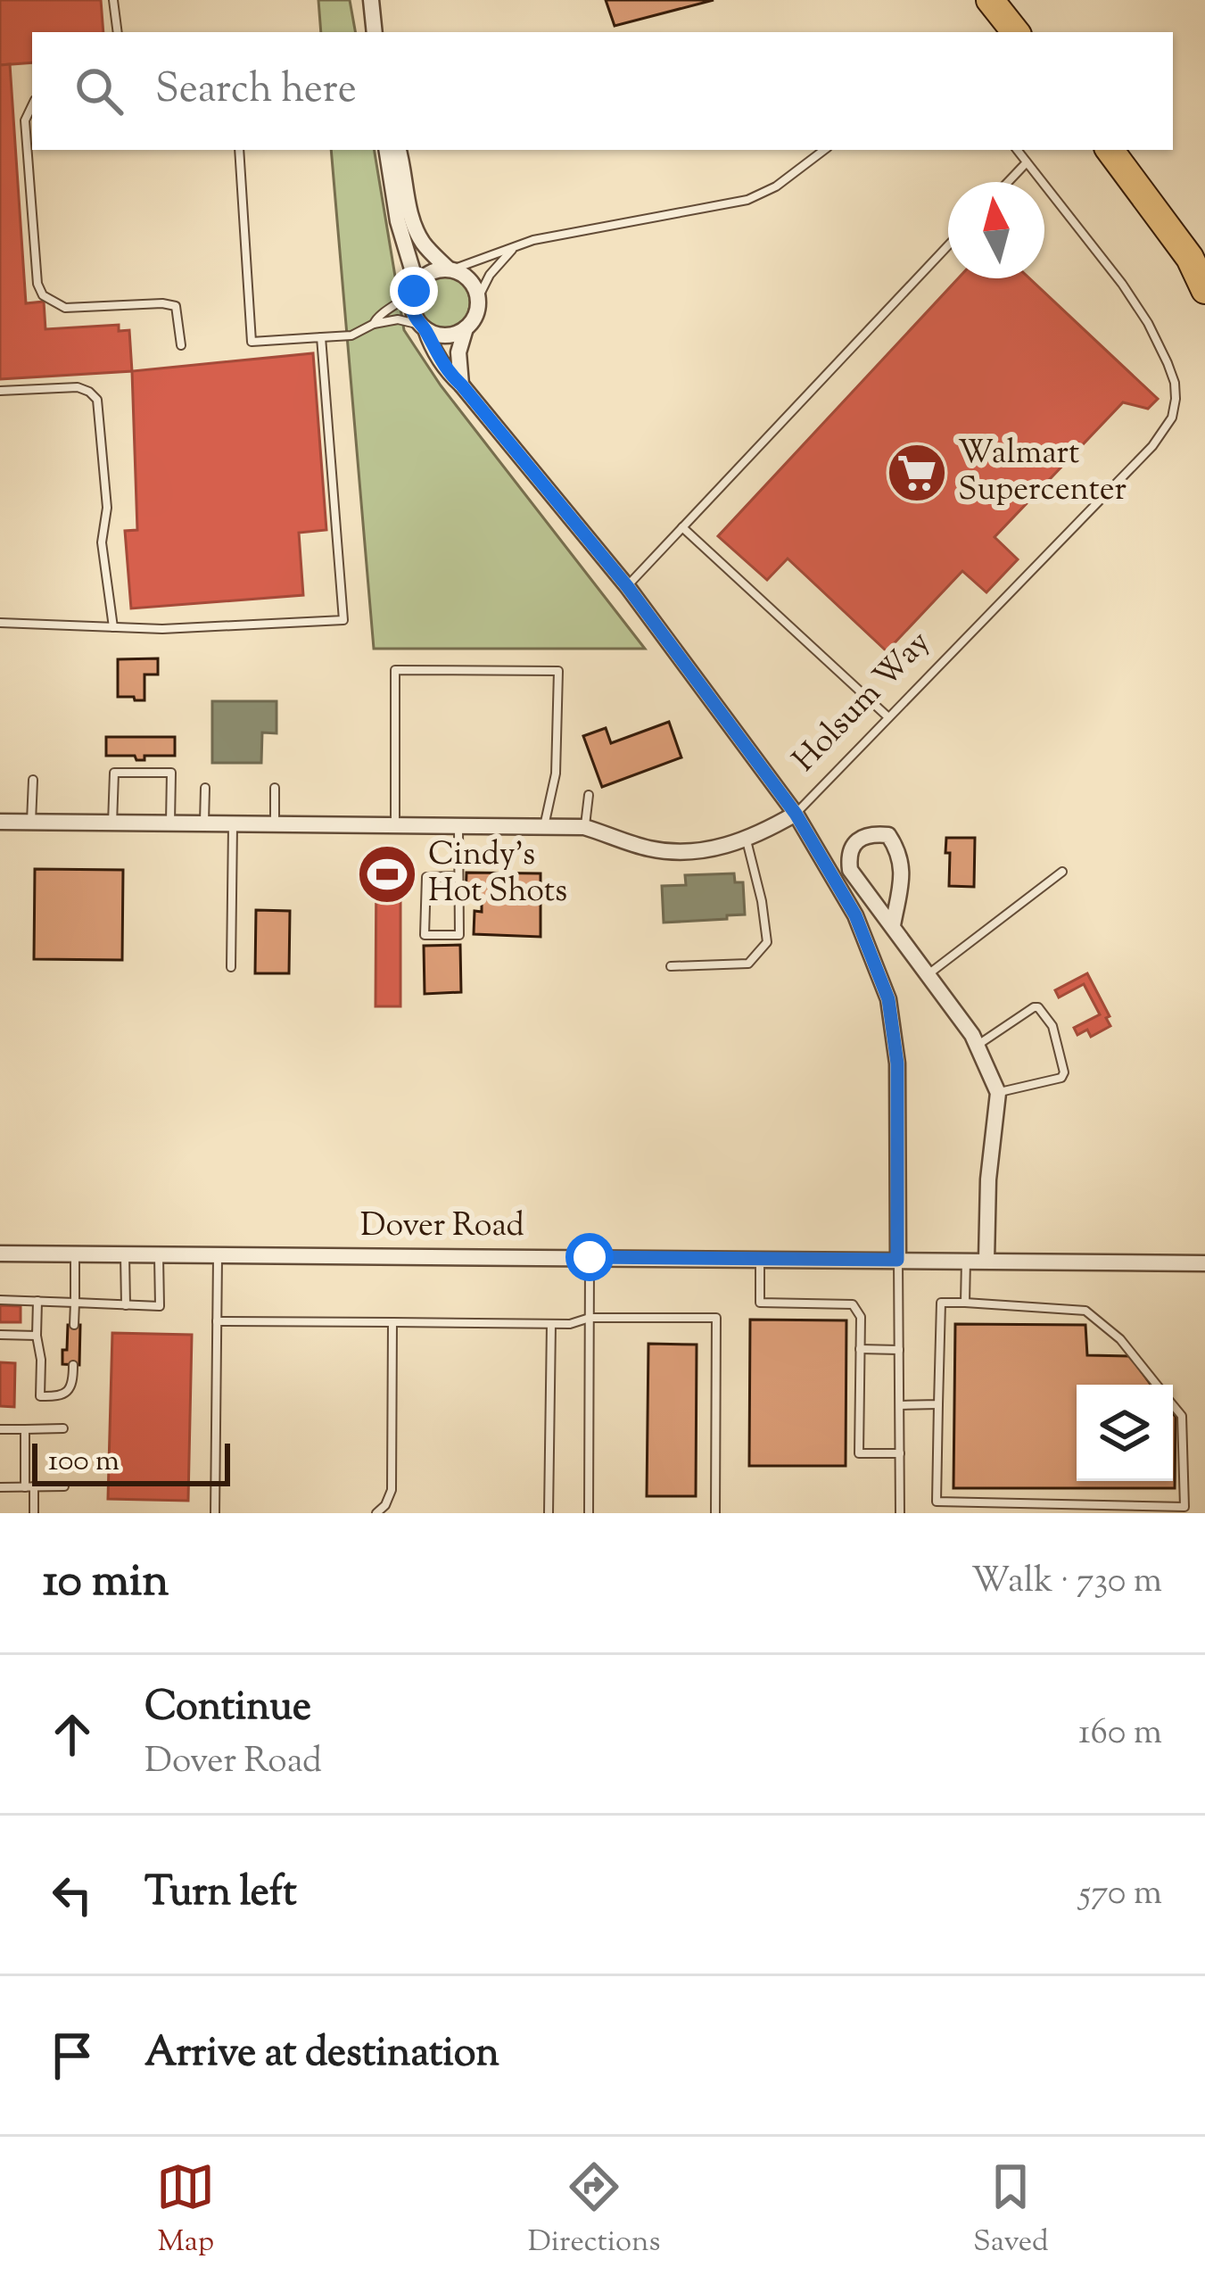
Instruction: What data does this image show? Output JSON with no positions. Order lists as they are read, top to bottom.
{
  "streets": {
    "street": ["Holsum Way", "Dover Road"]
  },
  "places": {
    "supermarket": ["Walmart Supercenter"],
    "sports": ["Cindy's Hot Shots"]
  },
  "scale_bar": "100 m",
  "north": "top",
  "page": {
    "search": "Search here",
    "scale": "100 m",
    "heading": ["10 min", "Walk · 730 m"],
    "list": [
      ["Continue", "Dover Road", "160 m"],
      ["Turn left", "570 m"],
      "Arrive at destination"
    ],
    "nav": ["Map", "Directions", "Saved"]
  }
}
